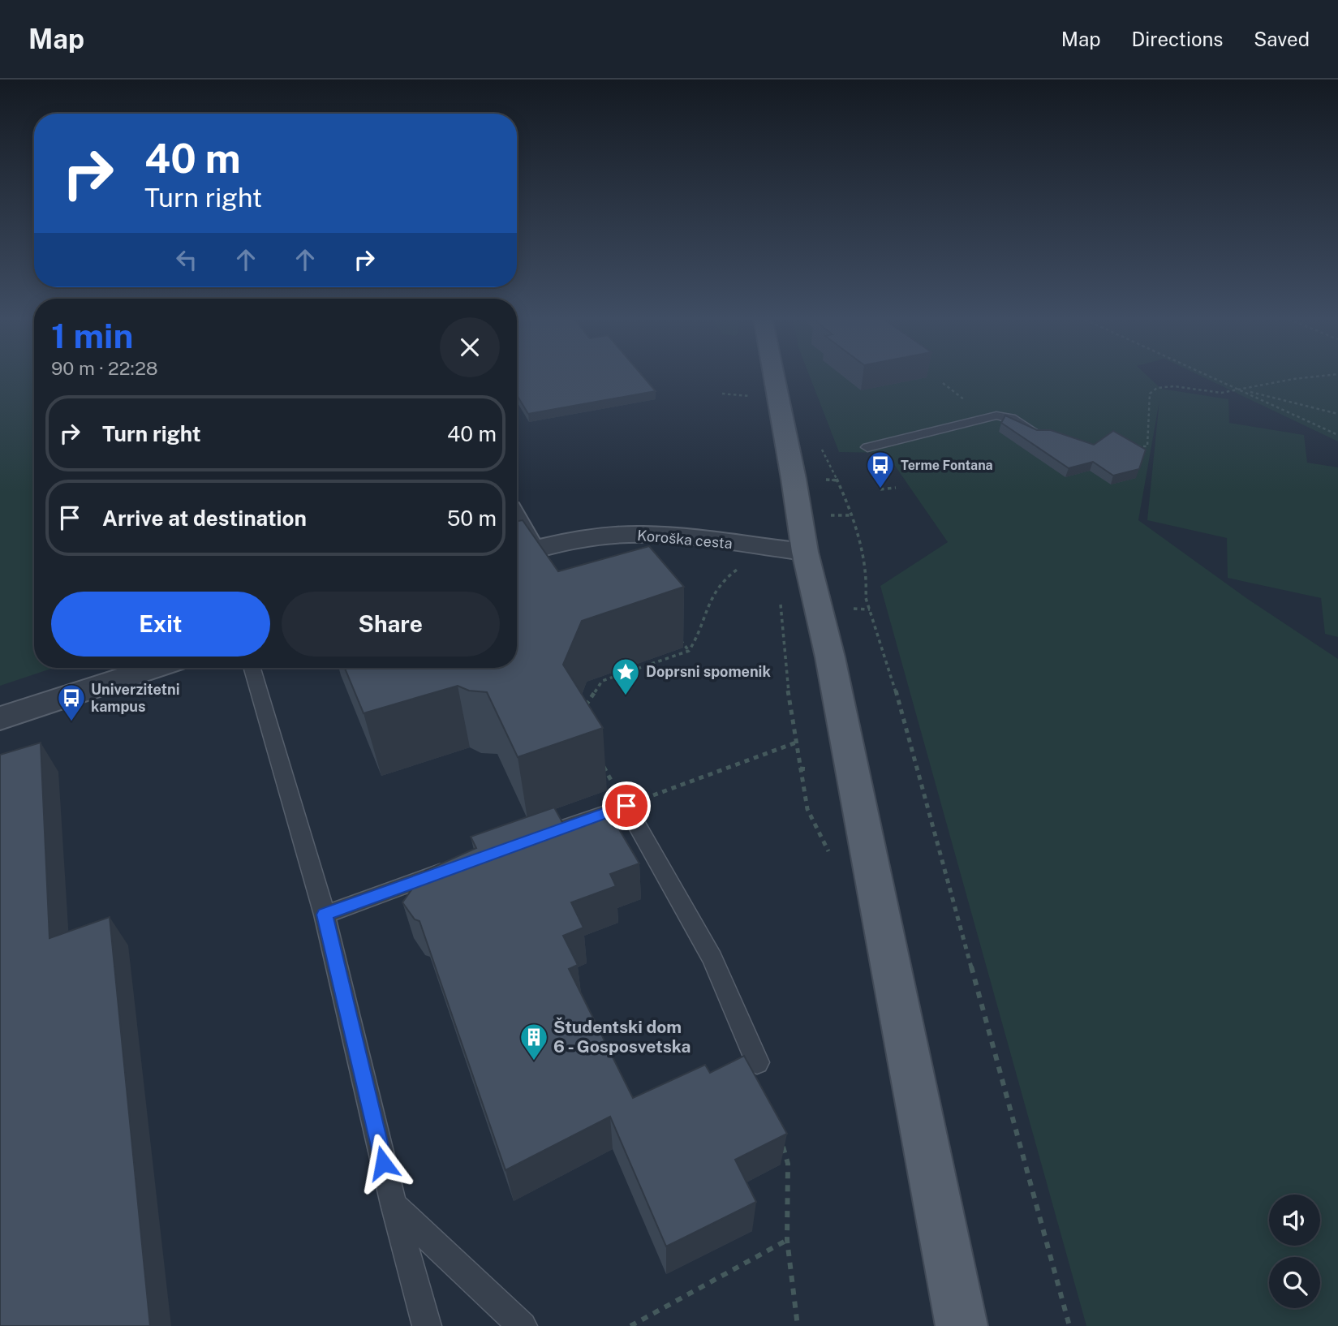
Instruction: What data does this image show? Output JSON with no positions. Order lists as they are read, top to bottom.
{
  "streets": {
    "street": ["Koroška cesta"]
  },
  "places": {
    "bus stop": ["Terme Fontana", "Univerzitetni kampus"],
    "place": ["Doprsni spomenik"],
    "building": ["Študentski dom 6 - Gosposvetska"]
  },
  "page": {
    "header": "Map",
    "nav": ["Map", "Directions", "Saved"],
    "turn": ["40 m", "Turn right"],
    "heading": ["1 min", "90 m · 22:28"],
    "list": [
      {
        "name": "Turn right",
        "value": "40 m"
      },
      {
        "name": "Arrive at destination",
        "value": "50 m"
      }
    ],
    "buttons": ["Exit", "Share"]
  }
}
